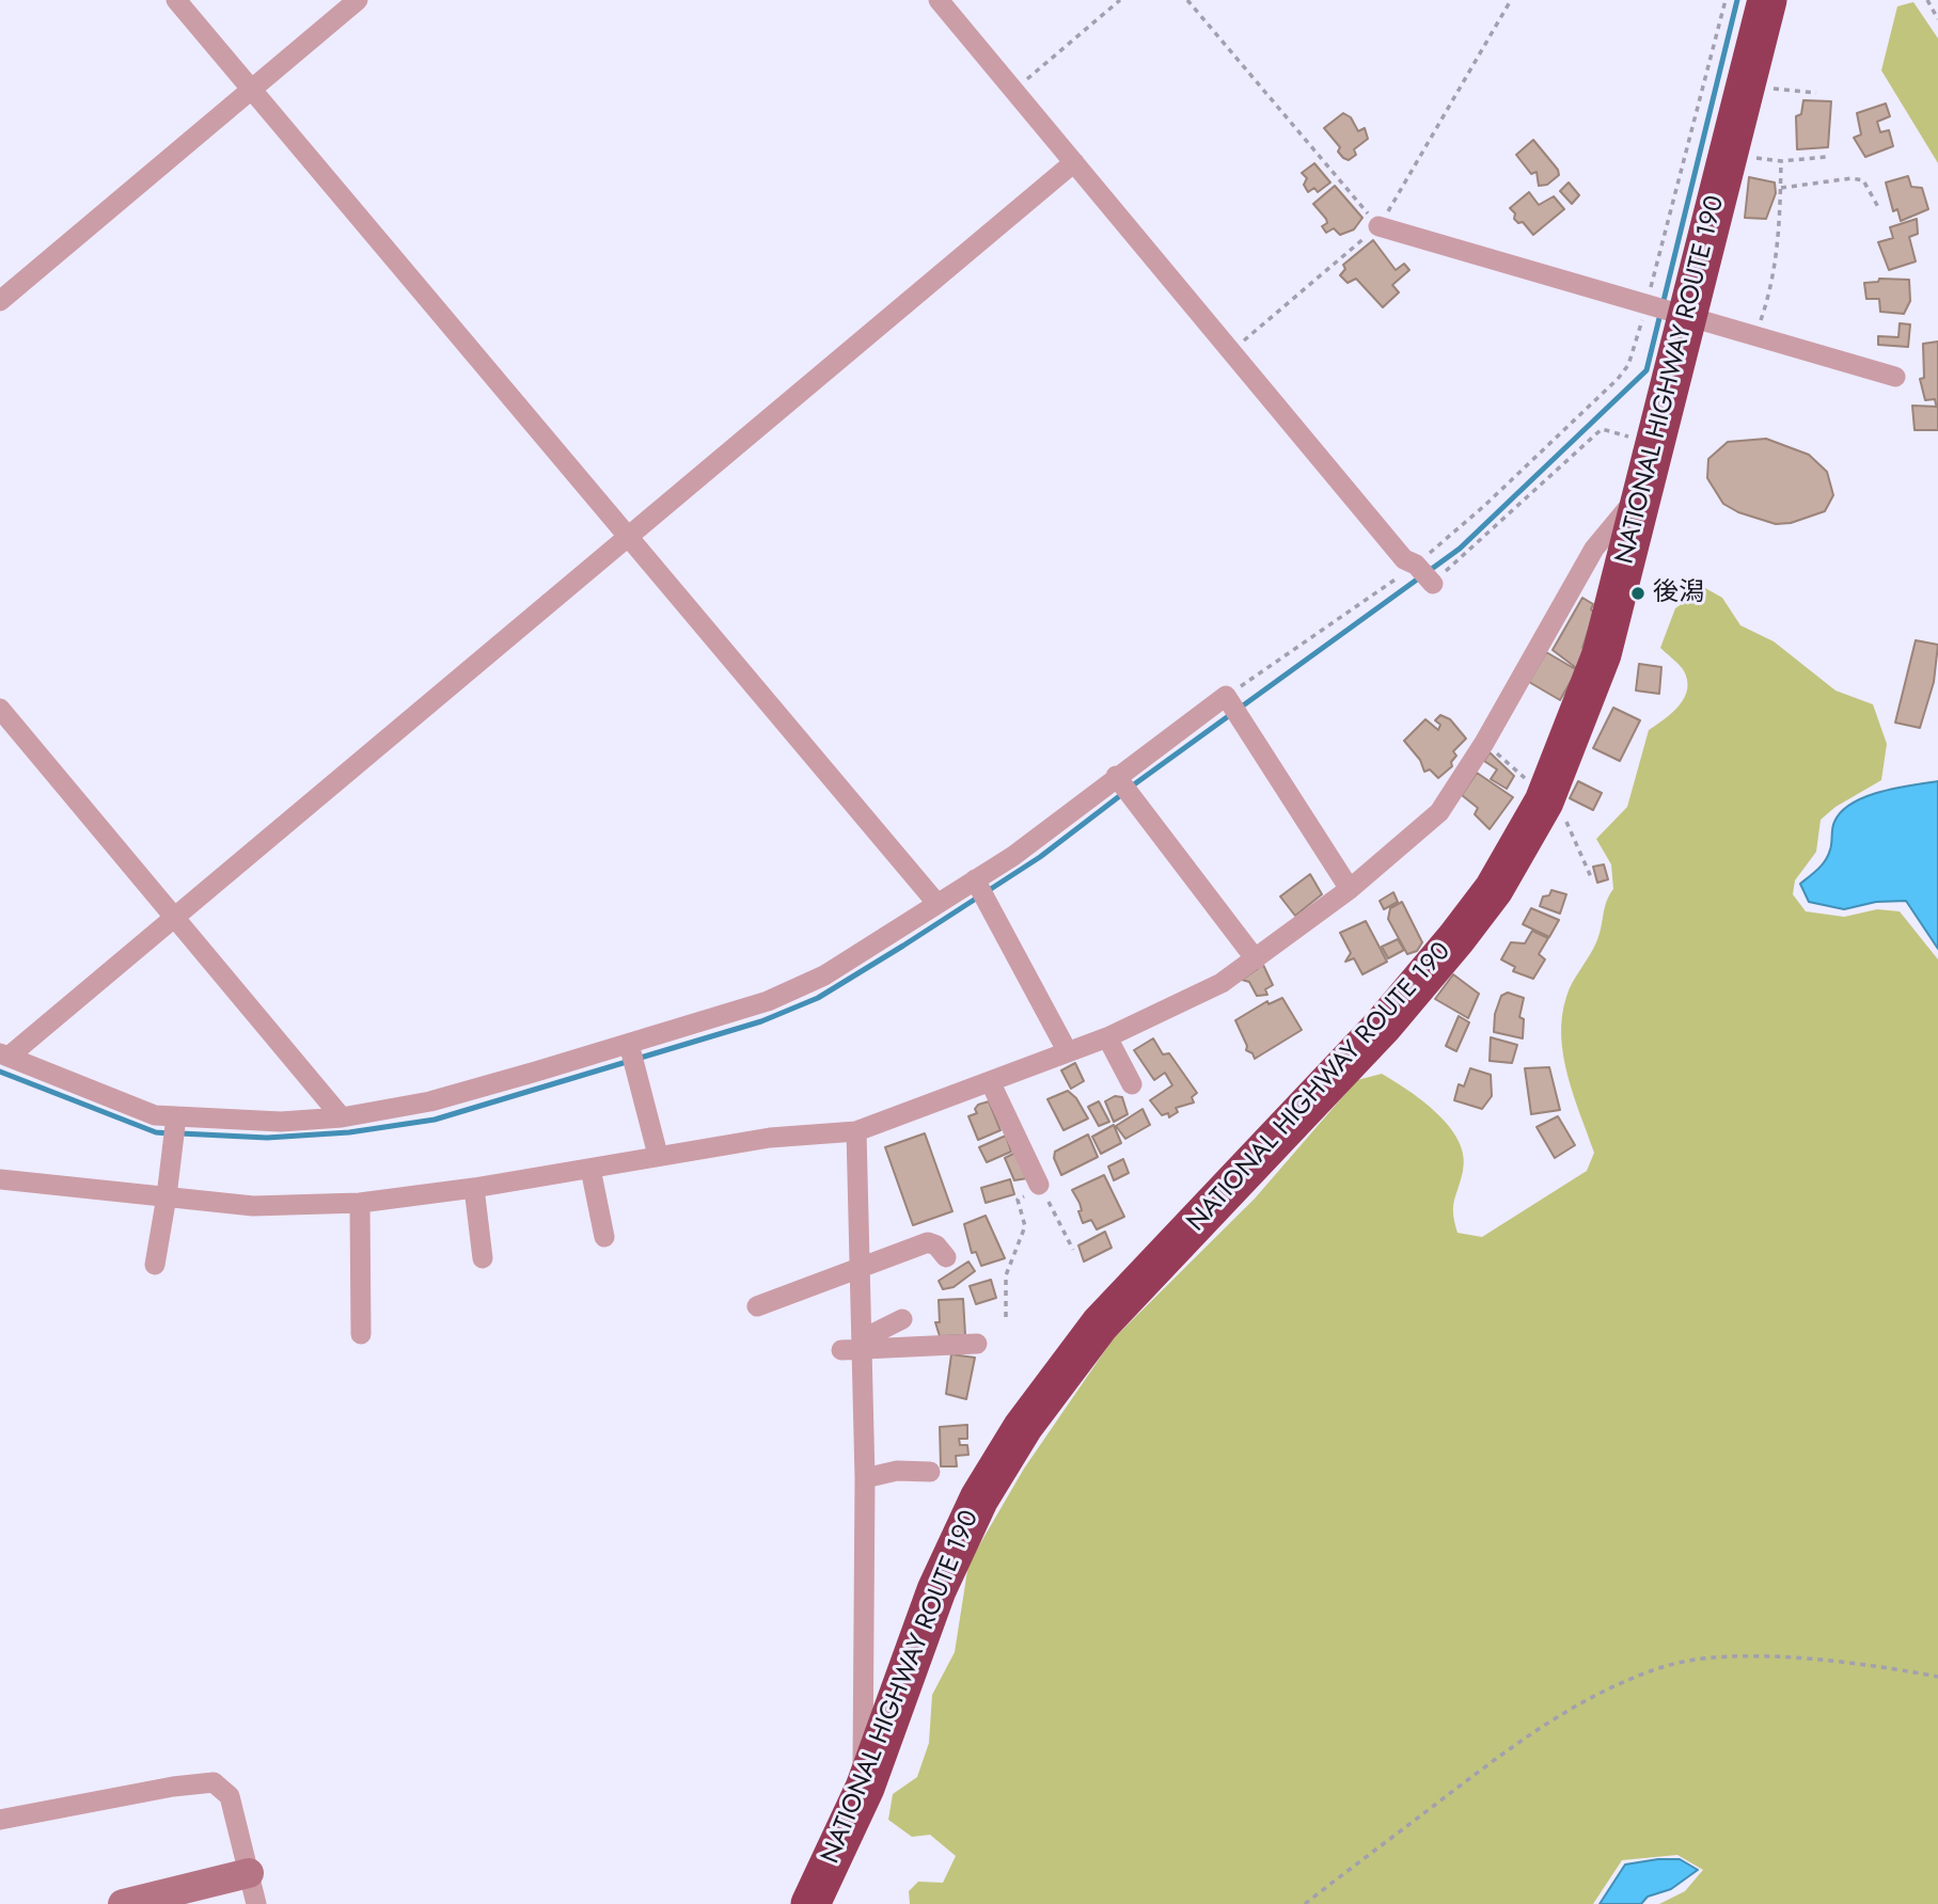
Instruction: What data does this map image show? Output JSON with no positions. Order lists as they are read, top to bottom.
{
  "streets": {
    "highway": ["NATIONAL HIGHWAY ROUTE 190"]
  },
  "places": ["後潟"]
}
